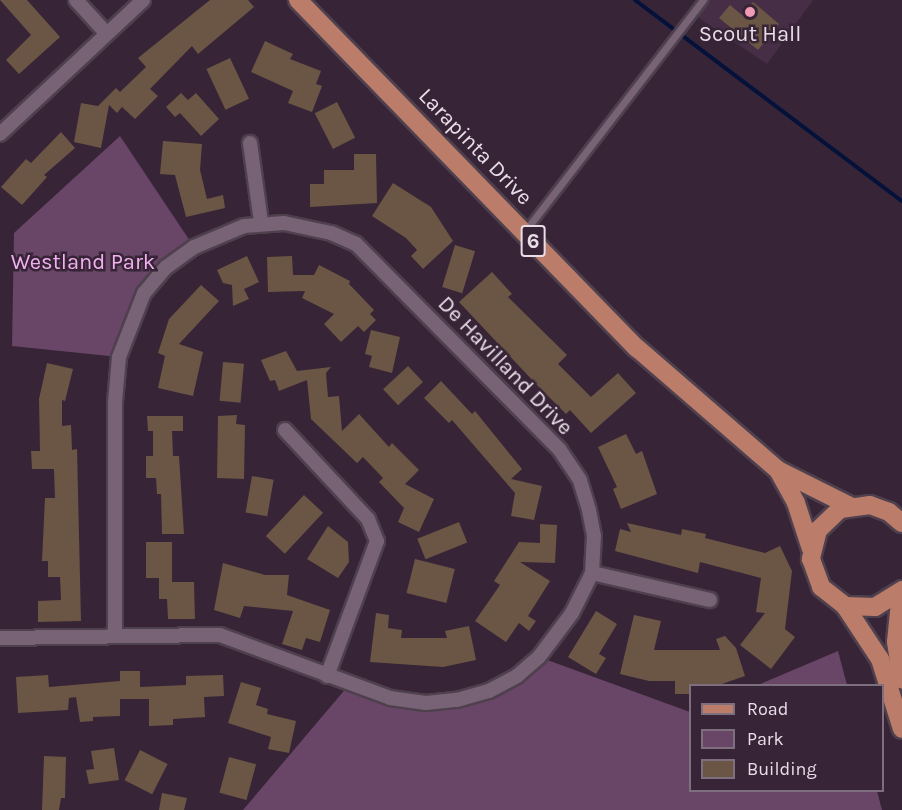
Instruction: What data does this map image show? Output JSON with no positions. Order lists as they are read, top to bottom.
{
  "streets": {
    "main road": ["Larapinta Drive", "6"],
    "street": ["De Havilland Drive"]
  },
  "crossings": [
    ["Larapinta Drive", "6"]
  ],
  "parks": ["Westland Park"],
  "places": ["Scout Hall"],
  "legend": ["Road", "Park", "Building"]
}
